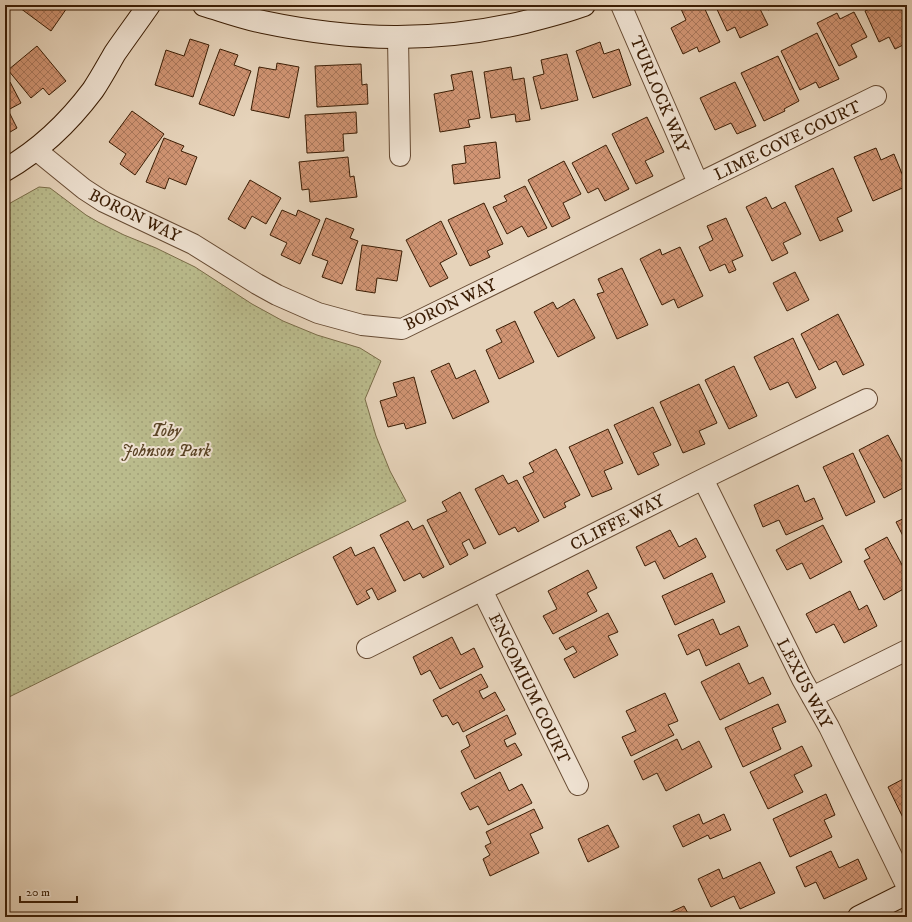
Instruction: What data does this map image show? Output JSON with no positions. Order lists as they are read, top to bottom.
{
  "streets": {
    "street": [
      "TURLOCK WAY",
      "LIME COVE COURT",
      "BORON WAY",
      "CLIFFE WAY",
      "LEXUS WAY",
      "ENCOMIUM COURT"
    ]
  },
  "crossings": [
    ["TURLOCK WAY", "LIME COVE COURT"],
    ["TURLOCK WAY", "BORON WAY"],
    ["LIME COVE COURT", "BORON WAY"],
    ["CLIFFE WAY", "LEXUS WAY"],
    ["CLIFFE WAY", "ENCOMIUM COURT"]
  ],
  "parks": ["Toby Johnson Park"],
  "scale_bar": "20 m"
}
